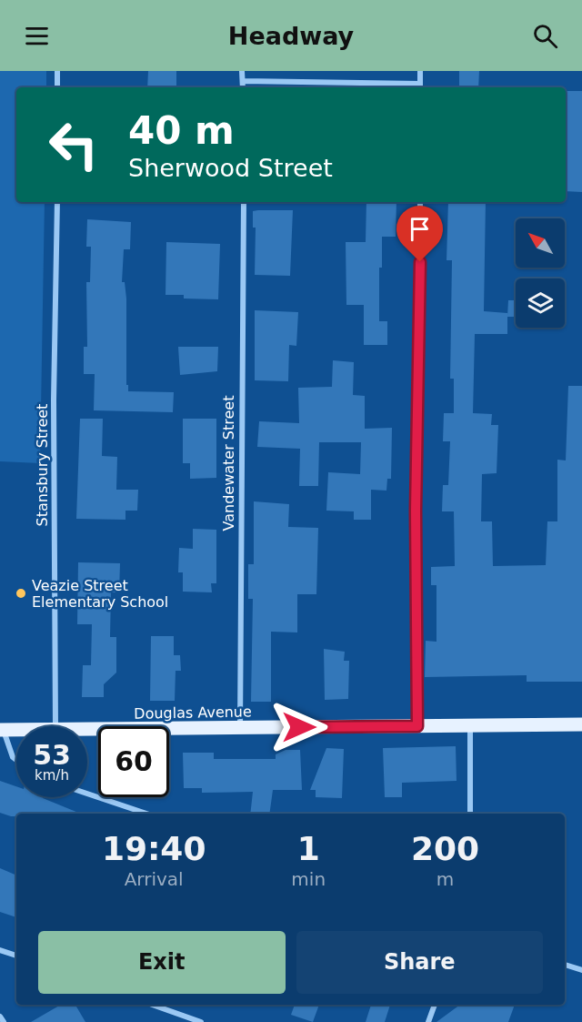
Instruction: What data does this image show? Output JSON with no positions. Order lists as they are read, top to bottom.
{
  "streets": {
    "main road": ["Douglas Avenue"],
    "street": ["Vandewater Street", "Stansbury Street"]
  },
  "crossings": [
    ["Vandewater Street", "Douglas Avenue"]
  ],
  "places": ["Veazie Street Elementary School"],
  "north": "top left",
  "page": {
    "header": "Headway",
    "turn": ["40 m", "Sherwood Street"],
    "speed": "53 km/h",
    "limit": "60",
    "eta": [
      "19:40",
      "Arrival",
      "1",
      "min",
      "200",
      "m"
    ],
    "buttons": ["Exit", "Share"]
  }
}
